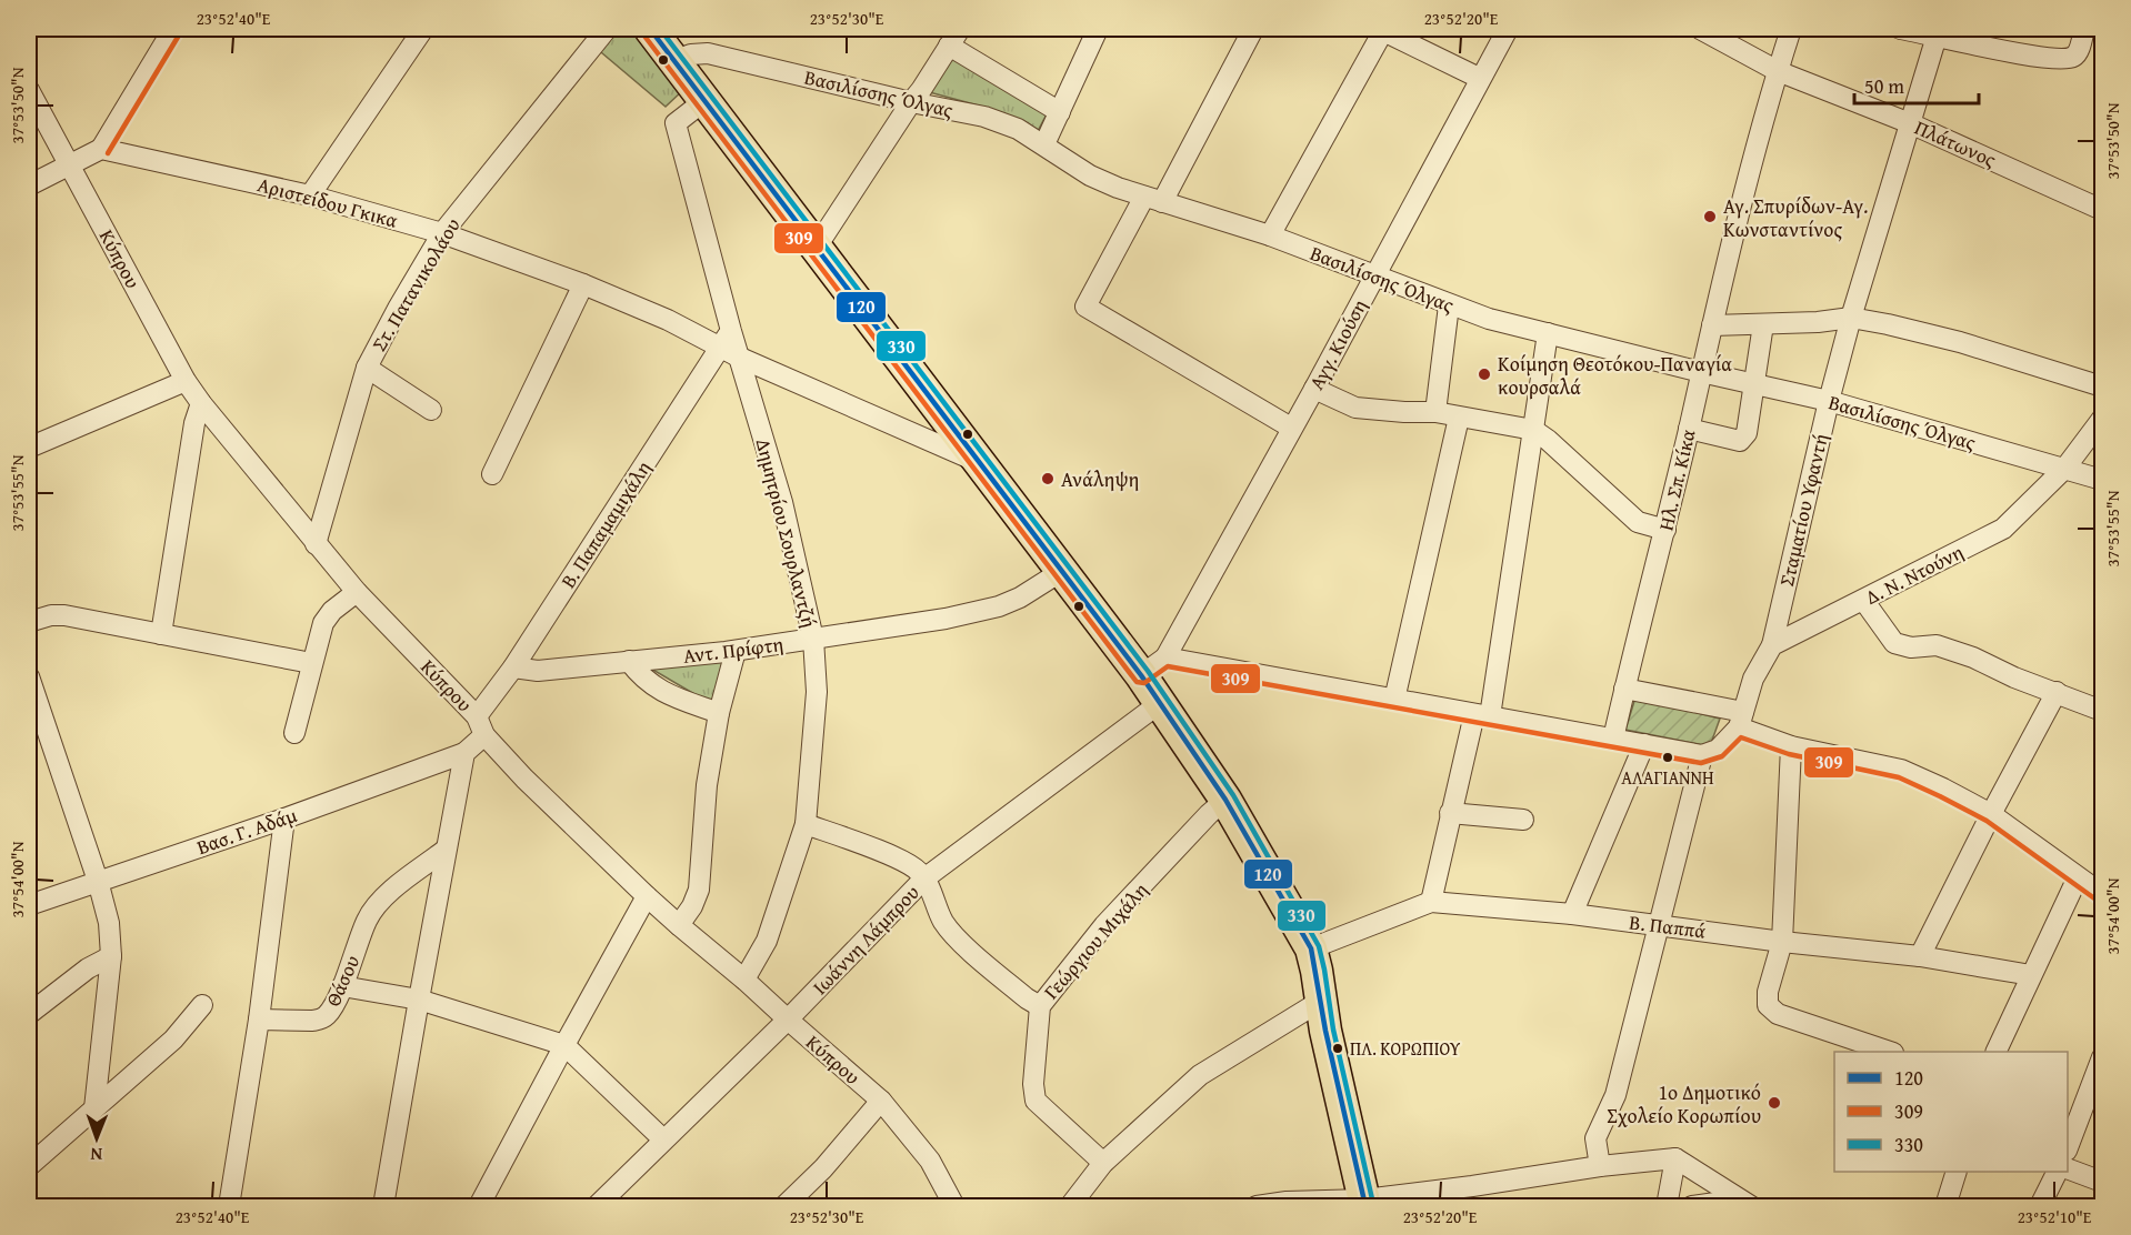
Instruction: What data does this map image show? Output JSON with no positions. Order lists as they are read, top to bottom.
{
  "streets": {
    "street": [
      "Βασιλίσσης Όλγας",
      "Πλάτωνος",
      "Αριστείδου Γκικα",
      "Κύπρου",
      "Στ. Πατανικολάου",
      "Αγγ. Κιούση",
      "Ηλ. Σπ. Κίκα",
      "Σταματίου Υφαντή",
      "Β. Παπαμαμιχάλη",
      "Δημητρίου Σουρλαντζή",
      "Δ. Ν. Ντούνη",
      "Αντ. Πρίφτη",
      "Βασ. Γ. Αδάμ",
      "Β. Παππά",
      "Ιωάννη Λάμπρου",
      "Γεώργιου Μιχάλη",
      "Θάσου"
    ]
  },
  "crossings": [
    ["Βασιλίσσης Όλγας", "Αγγ. Κιούση"],
    ["Βασιλίσσης Όλγας", "Ηλ. Σπ. Κίκα"],
    ["Βασιλίσσης Όλγας", "Σταματίου Υφαντή"],
    ["Βασιλίσσης Όλγας", "Δ. Ν. Ντούνη"],
    ["Πλάτωνος", "Ηλ. Σπ. Κίκα"],
    ["Πλάτωνος", "Σταματίου Υφαντή"],
    ["Αριστείδου Γκικα", "Στ. Πατανικολάου"],
    ["Αριστείδου Γκικα", "Β. Παπαμαμιχάλη"],
    ["Αριστείδου Γκικα", "Δημητρίου Σουρλαντζή"],
    ["Κύπρου", "Στ. Πατανικολάου"],
    ["Κύπρου", "Β. Παπαμαμιχάλη"],
    ["Κύπρου", "Δημητρίου Σουρλαντζή"],
    ["Κύπρου", "Ιωάννη Λάμπρου"],
    ["Σταματίου Υφαντή", "Δ. Ν. Ντούνη"],
    ["Β. Παπαμαμιχάλη", "Αντ. Πρίφτη"],
    ["Δημητρίου Σουρλαντζή", "Αντ. Πρίφτη"]
  ],
  "places": [
    "Αγ. Σπυρίδων-Αγ. Κωνσταντίνος",
    "Κοίμηση Θεοτόκου-Παναγία κουρσαλά",
    "Ανάληψη",
    "ΑΛΑΓΙΑΝΝΗ",
    "ΠΛ. ΚΟΡΩΠΙΟΥ",
    "1ο Δημοτικό Σχολείο Κορωπίου"
  ],
  "lines": ["transit line 120", "transit line 330", "transit line 309"],
  "legend": ["120", "309", "330"],
  "scale_bar": "50 m",
  "north": "bottom",
  "coordinates": [
    "23°52'40\"E",
    "23°52'30\"E",
    "23°52'20\"E",
    "37°53'50\"N",
    "37°53'55\"N",
    "37°54'00\"N",
    "23°52'10\"E"
  ]
}
